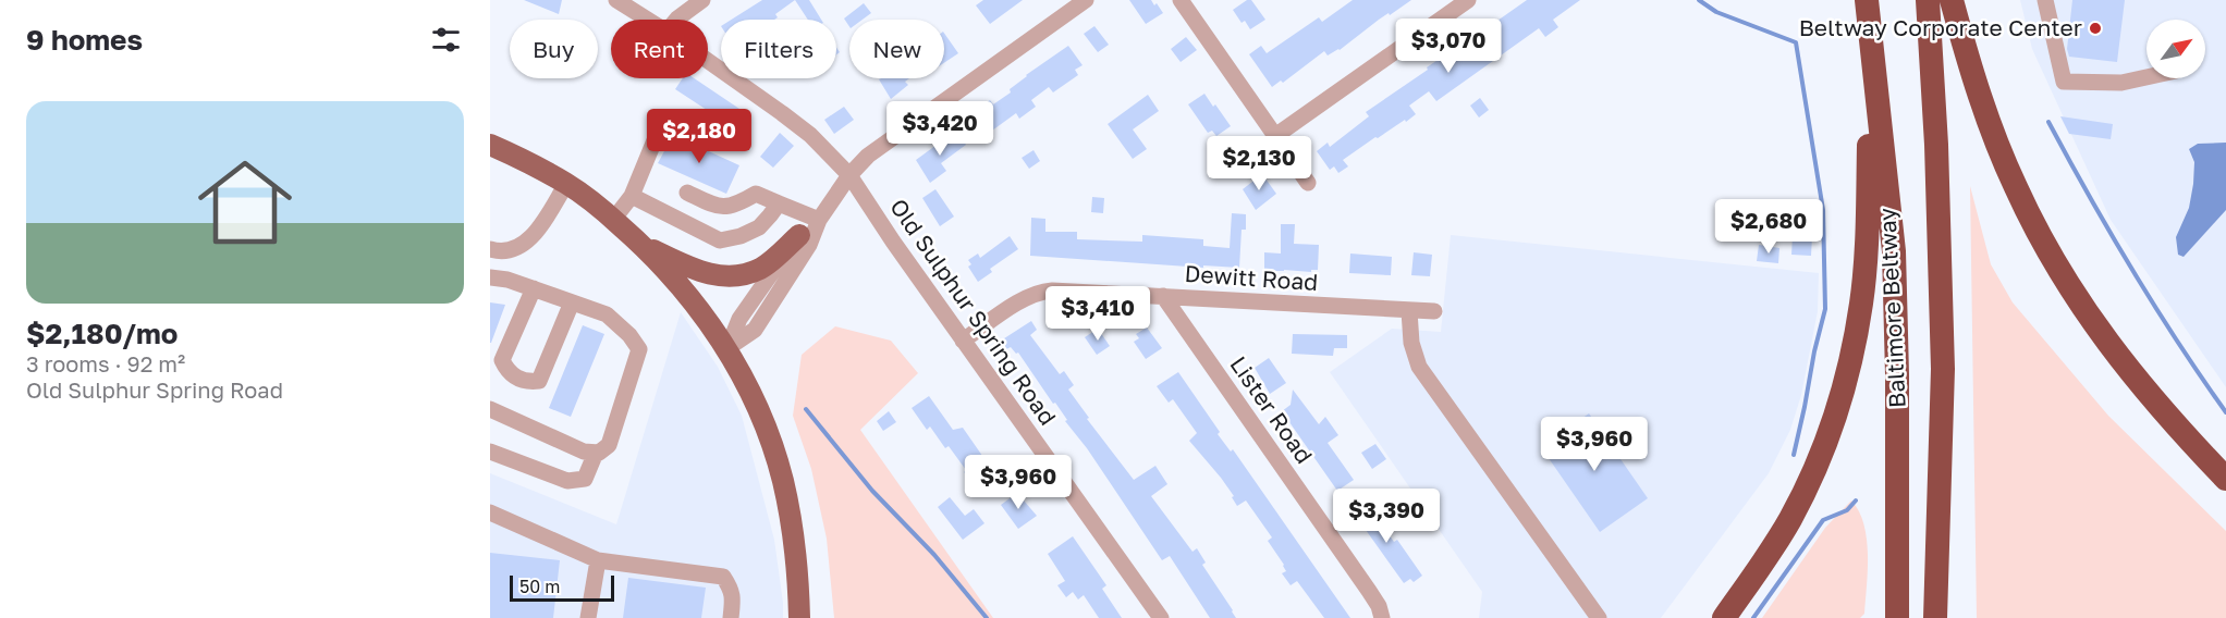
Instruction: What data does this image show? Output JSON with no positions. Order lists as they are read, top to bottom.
{
  "streets": {
    "highway": ["Baltimore Beltway"],
    "street": ["Dewitt Road", "Old Sulphur Spring Road", "Lister Road"]
  },
  "crossings": [
    ["Dewitt Road", "Old Sulphur Spring Road"],
    ["Dewitt Road", "Lister Road"]
  ],
  "places": ["Beltway Corporate Center"],
  "scale_bar": "50 m",
  "north": "top right",
  "page": {
    "heading": "9 homes",
    "price": [
      "$3,070",
      "$3,420",
      "$2,180",
      "$2,130",
      "$2,680",
      "$3,410",
      "$3,960",
      "$3,960",
      "$3,390"
    ],
    "chip": [
      "Buy",
      "Rent",
      "Filters",
      "New"
    ],
    "list": [
      {
        "name": "$2,180/mo",
        "note": "3 rooms · 92 m² · Old Sulphur Spring Road"
      }
    ],
    "scale": "50 m"
  }
}
